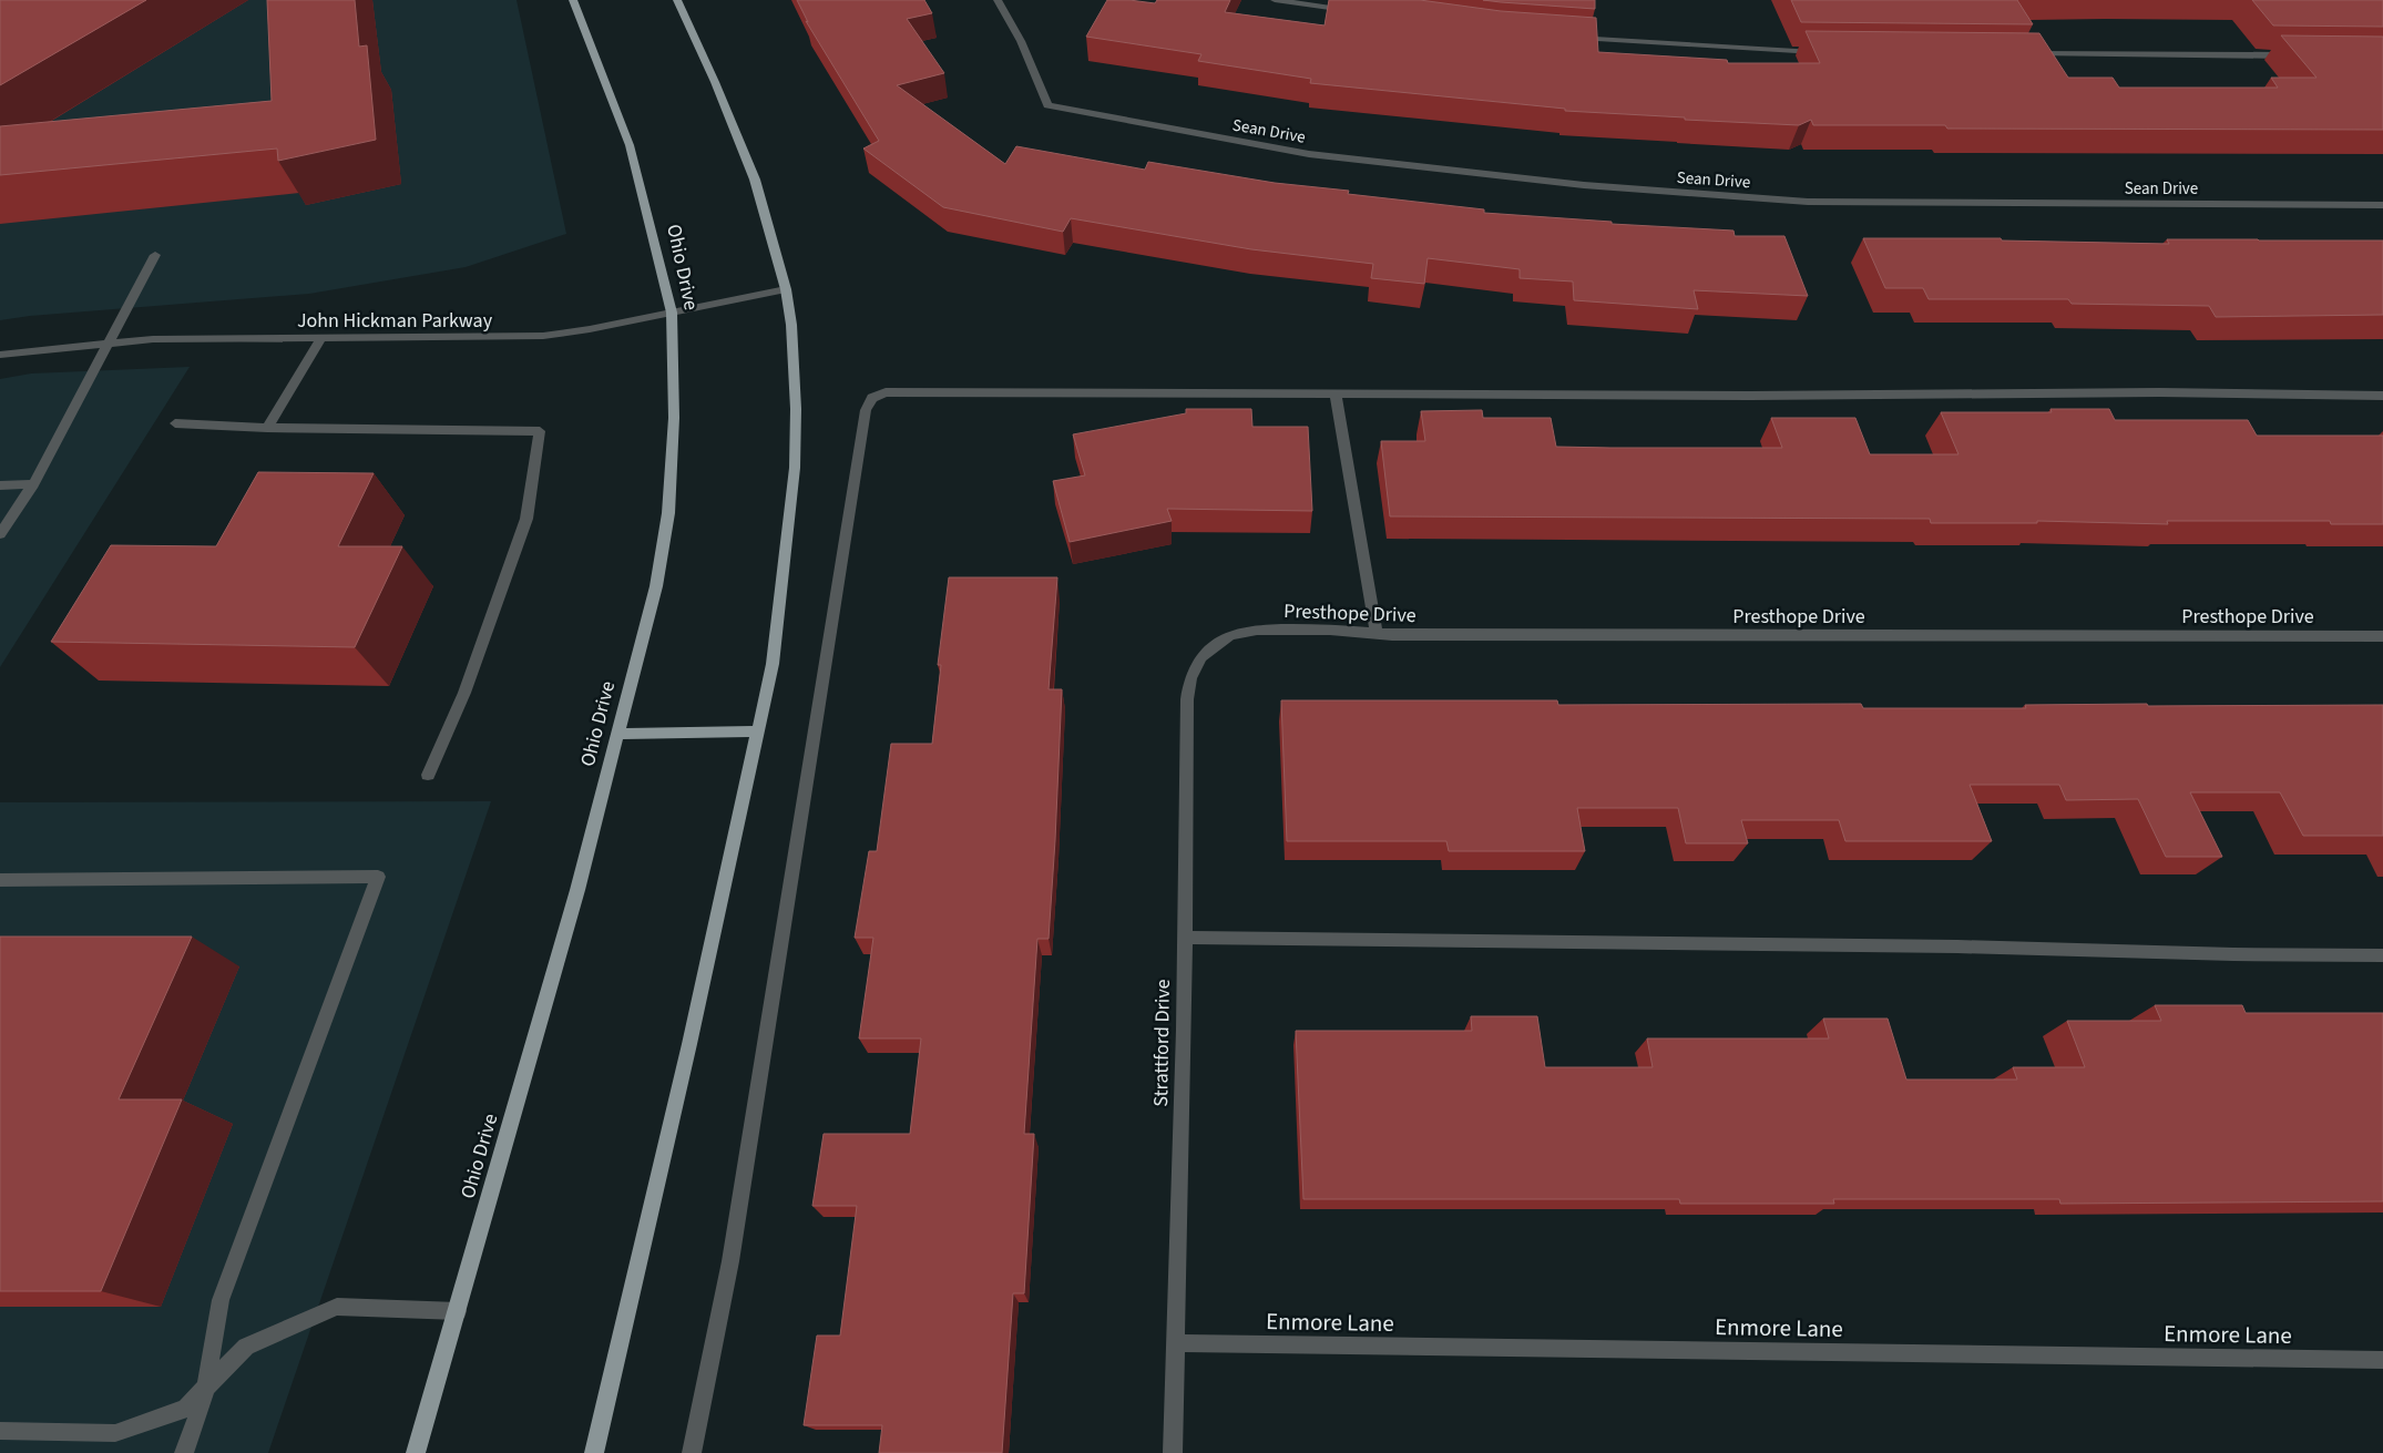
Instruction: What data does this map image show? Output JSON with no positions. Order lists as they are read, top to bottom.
{
  "streets": {
    "main road": ["Ohio Drive"],
    "street": [
      "Sean Drive",
      "John Hickman Parkway",
      "Presthope Drive",
      "Strattford Drive",
      "Enmore Lane"
    ]
  },
  "crossings": [
    ["Ohio Drive", "John Hickman Parkway"],
    ["Presthope Drive", "Strattford Drive"],
    ["Strattford Drive", "Enmore Lane"]
  ]
}
